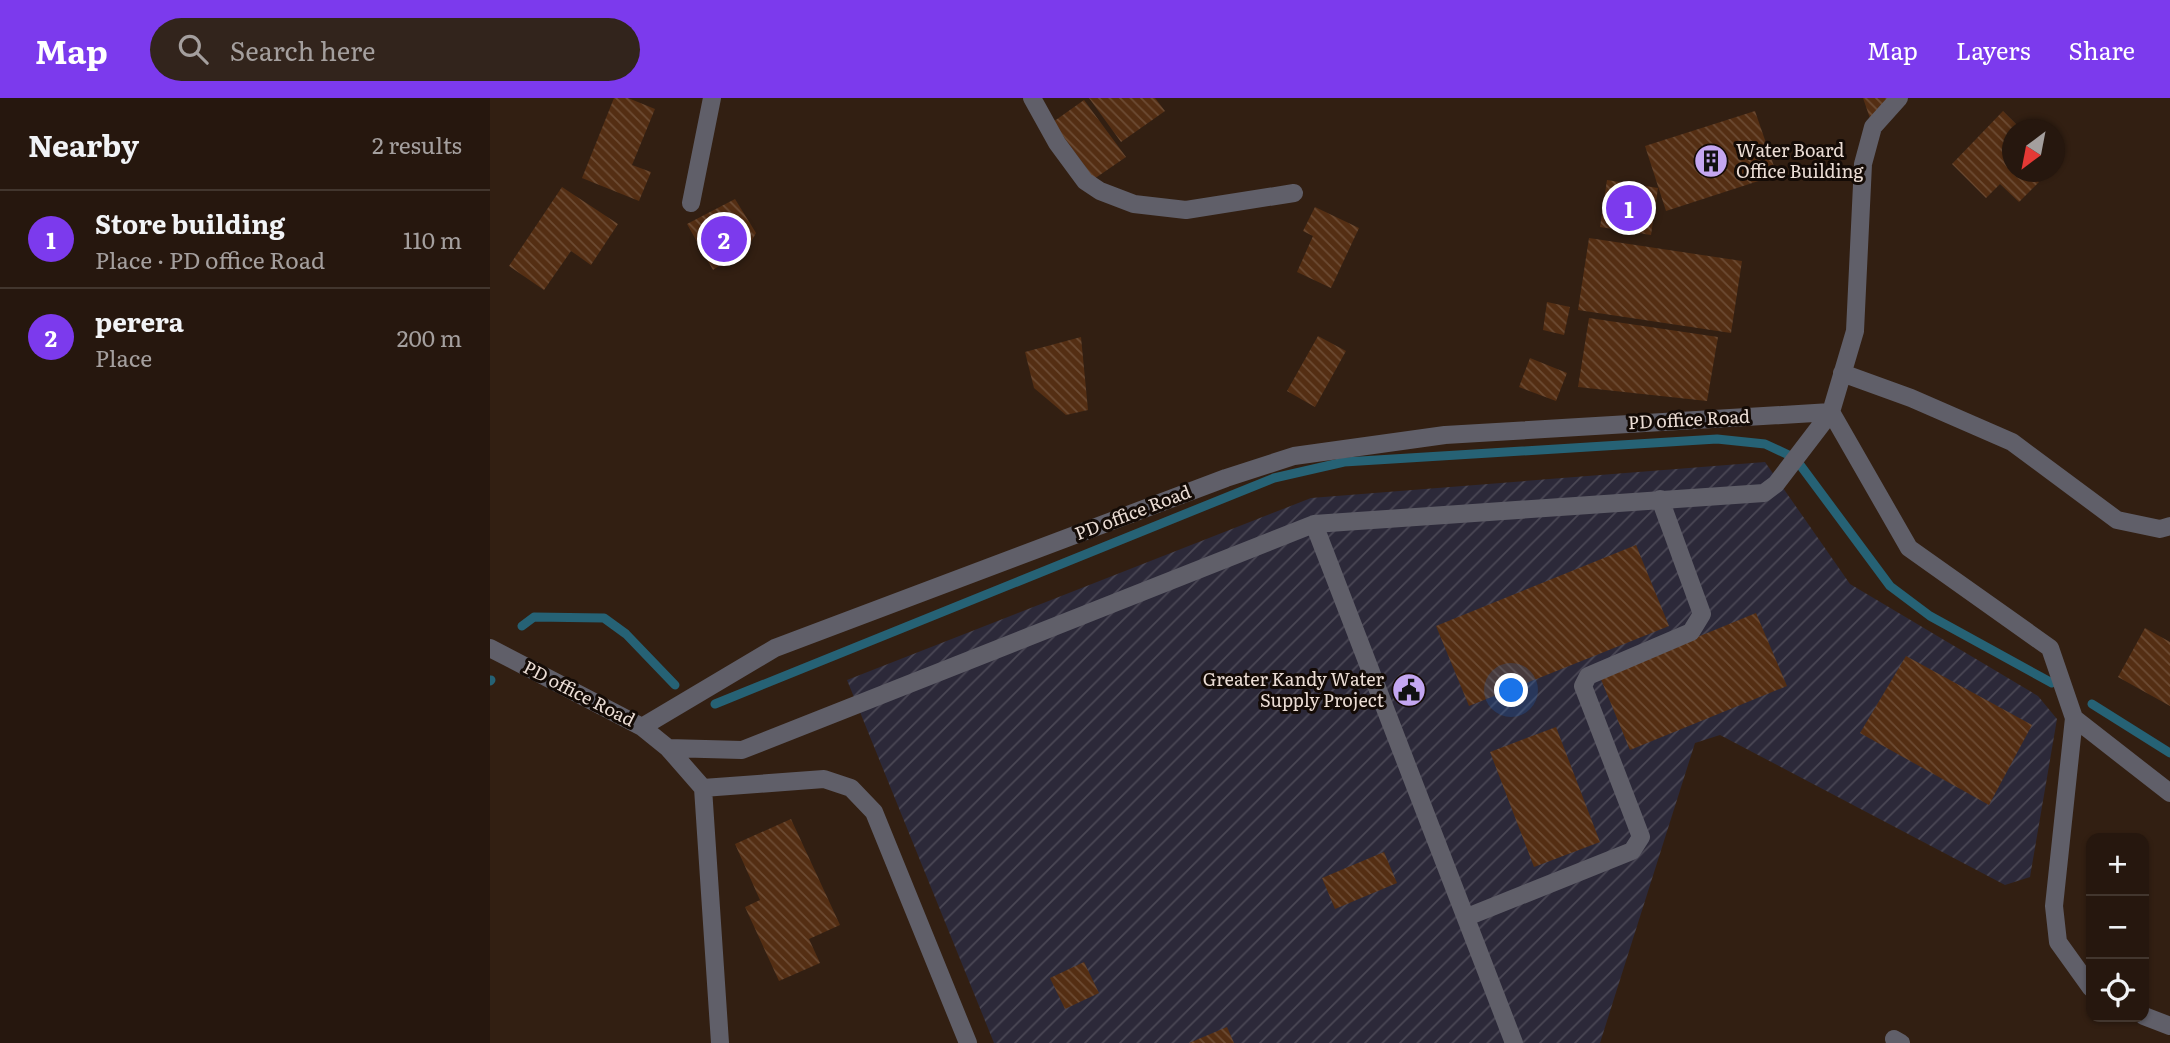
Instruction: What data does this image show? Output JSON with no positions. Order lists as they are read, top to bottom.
{
  "streets": {
    "street": ["PD office Road"]
  },
  "places": {
    "building": ["Water Board Office Building"],
    "public building": ["Greater Kandy Water Supply Project"]
  },
  "north": "bottom left",
  "page": {
    "header": "Map",
    "search": "Search here",
    "nav": ["Map", "Layers", "Share"],
    "heading": ["Nearby", "2 results"],
    "pins": ["1", "2"],
    "list": [
      {
        "mark": "1",
        "name": "Store building",
        "note": "Place · PD office Road",
        "value": "110 m"
      },
      {
        "mark": "2",
        "name": "perera",
        "note": "Place",
        "value": "200 m"
      }
    ],
    "map_buttons": ["+", "−"]
  }
}
